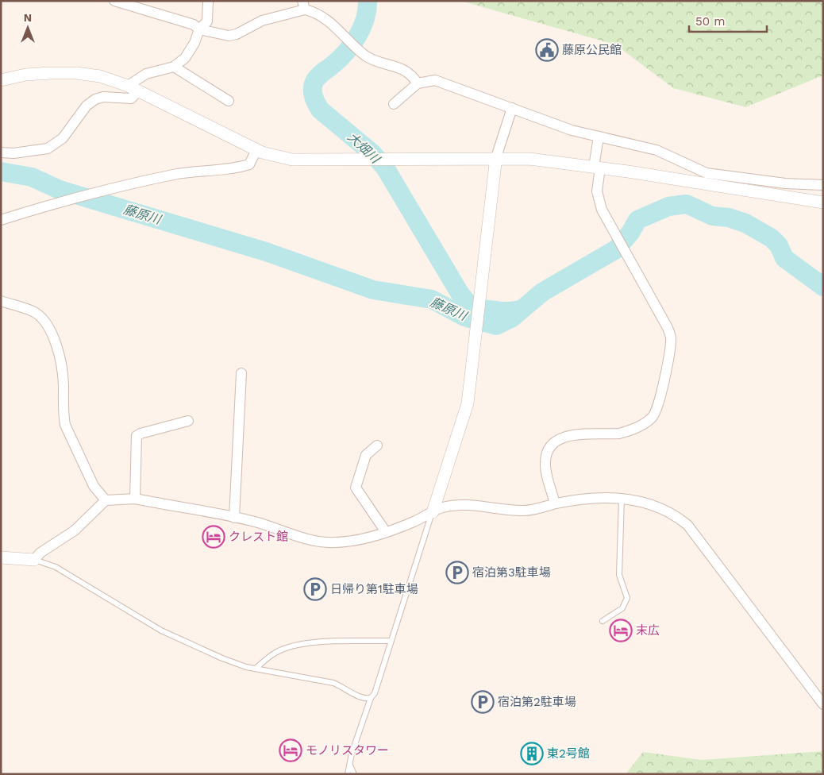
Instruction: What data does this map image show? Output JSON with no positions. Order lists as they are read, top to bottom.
{
  "water": ["大畑川", "藤原川"],
  "places": {
    "public building": ["藤原公民館"],
    "hotel": ["クレスト館", "末広", "モノリスタワー"],
    "parking": ["宿泊第3駐車場", "日帰り第1駐車場", "宿泊第2駐車場"],
    "building": ["東2号館"]
  },
  "scale_bar": "50 m",
  "north": "top"
}
